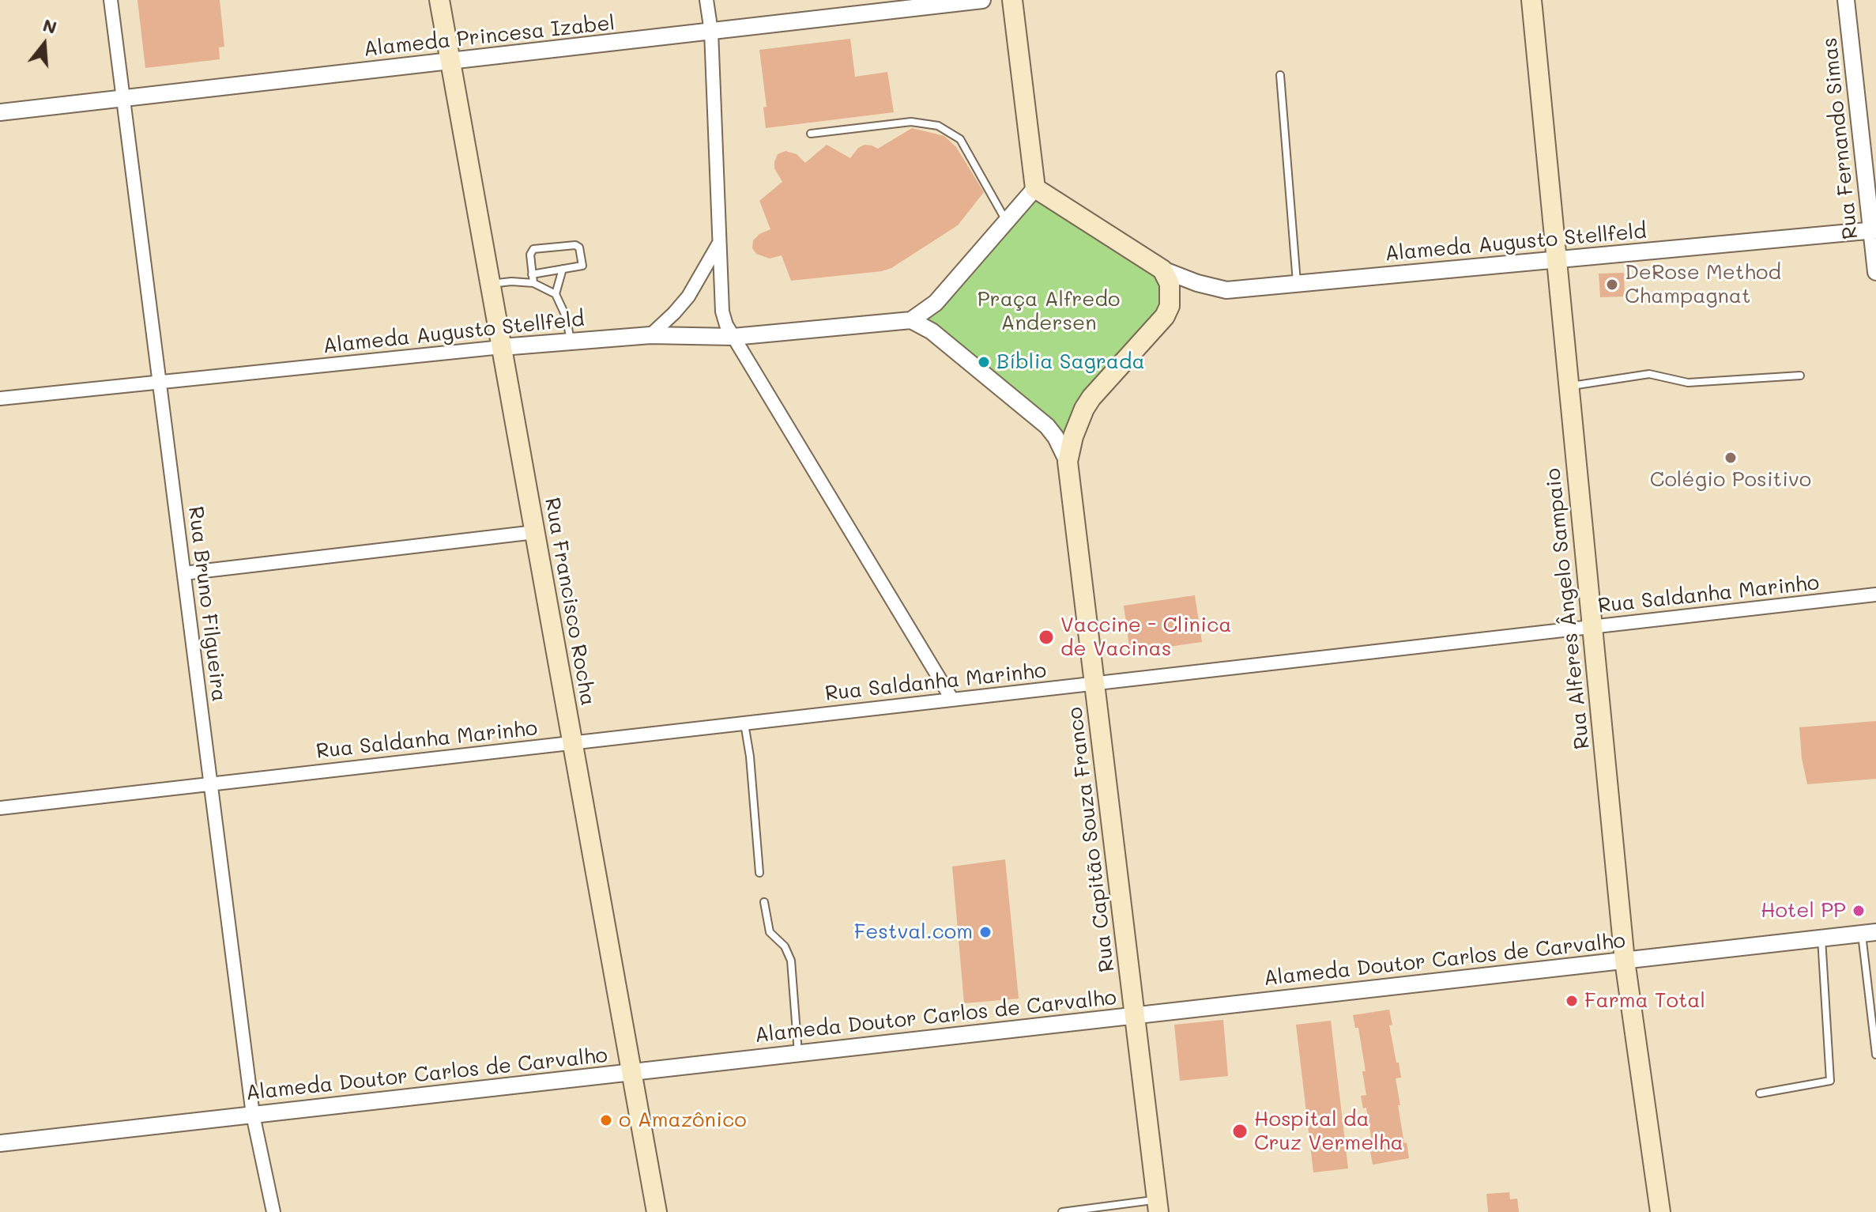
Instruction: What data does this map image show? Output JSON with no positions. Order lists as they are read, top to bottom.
{
  "streets": {
    "main road": ["Rua Francisco Rocha", "Rua Alferes Ângelo Sampaio", "Rua Capitão Souza Franco"],
    "street": [
      "Alameda Princesa Izabel",
      "Rua Fernando Simas",
      "Alameda Augusto Stellfeld",
      "Rua Saldanha Marinho",
      "Rua Bruno Filgueira",
      "Alameda Doutor Carlos de Carvalho"
    ]
  },
  "crossings": [
    ["Alameda Princesa Izabel", "Rua Francisco Rocha"],
    ["Alameda Princesa Izabel", "Rua Bruno Filgueira"],
    ["Rua Fernando Simas", "Alameda Augusto Stellfeld"],
    ["Alameda Augusto Stellfeld", "Rua Francisco Rocha"],
    ["Alameda Augusto Stellfeld", "Rua Bruno Filgueira"],
    ["Alameda Augusto Stellfeld", "Rua Alferes Ângelo Sampaio"],
    ["Rua Saldanha Marinho", "Rua Francisco Rocha"],
    ["Rua Saldanha Marinho", "Rua Bruno Filgueira"],
    ["Rua Saldanha Marinho", "Rua Alferes Ângelo Sampaio"],
    ["Rua Saldanha Marinho", "Rua Capitão Souza Franco"],
    ["Rua Francisco Rocha", "Alameda Doutor Carlos de Carvalho"],
    ["Rua Bruno Filgueira", "Alameda Doutor Carlos de Carvalho"],
    ["Rua Alferes Ângelo Sampaio", "Alameda Doutor Carlos de Carvalho"],
    ["Rua Capitão Souza Franco", "Alameda Doutor Carlos de Carvalho"]
  ],
  "parks": ["Praça Alfredo Andersen"],
  "places": [
    "DeRose Method Champagnat",
    "Bíblia Sagrada",
    "Colégio Positivo",
    "Vaccine - Clinica de Vacinas",
    "Hotel PP",
    "Festval.com",
    "Farma Total",
    "o Amazônico",
    "Hospital da Cruz Vermelha"
  ],
  "north": "top"
}
